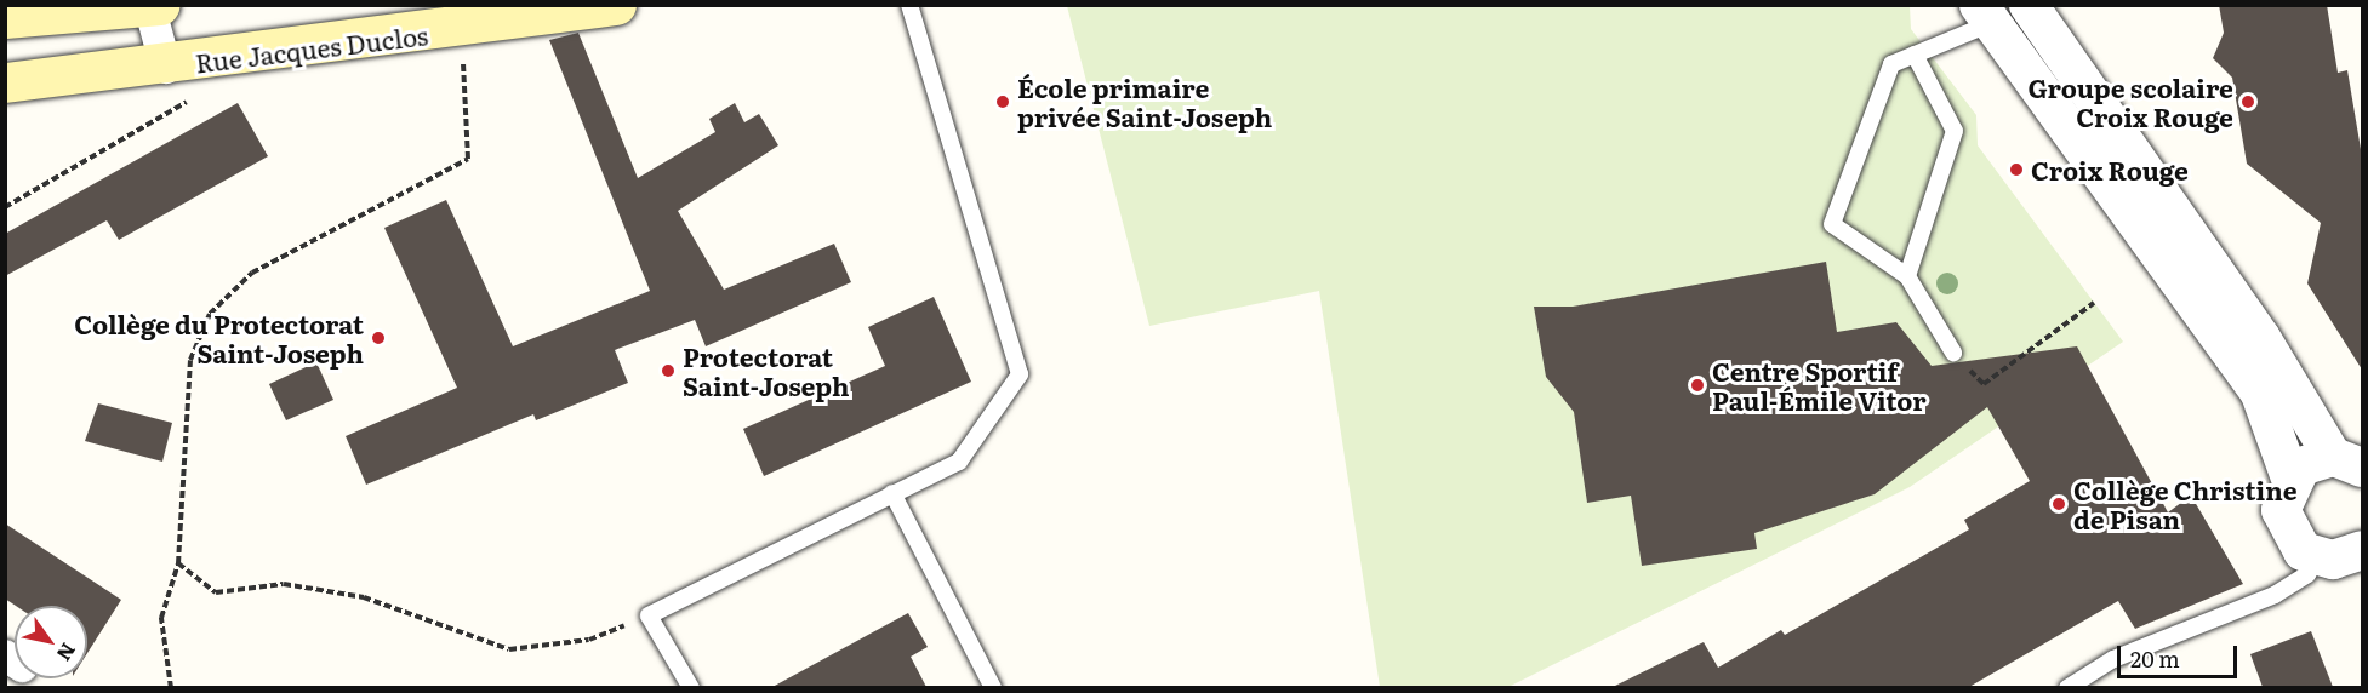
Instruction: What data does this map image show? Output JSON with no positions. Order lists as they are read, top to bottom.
{
  "streets": {
    "main road": ["Rue Jacques Duclos"]
  },
  "places": [
    "École primaire privée Saint-Joseph",
    "Groupe scolaire Croix Rouge",
    "Croix Rouge",
    "Collège du Protectorat Saint-Joseph",
    "Protectorat Saint-Joseph",
    "Centre Sportif Paul-Émile Vitor",
    "Collège Christine de Pisan"
  ],
  "scale_bar": "20 m",
  "north": "bottom right"
}
